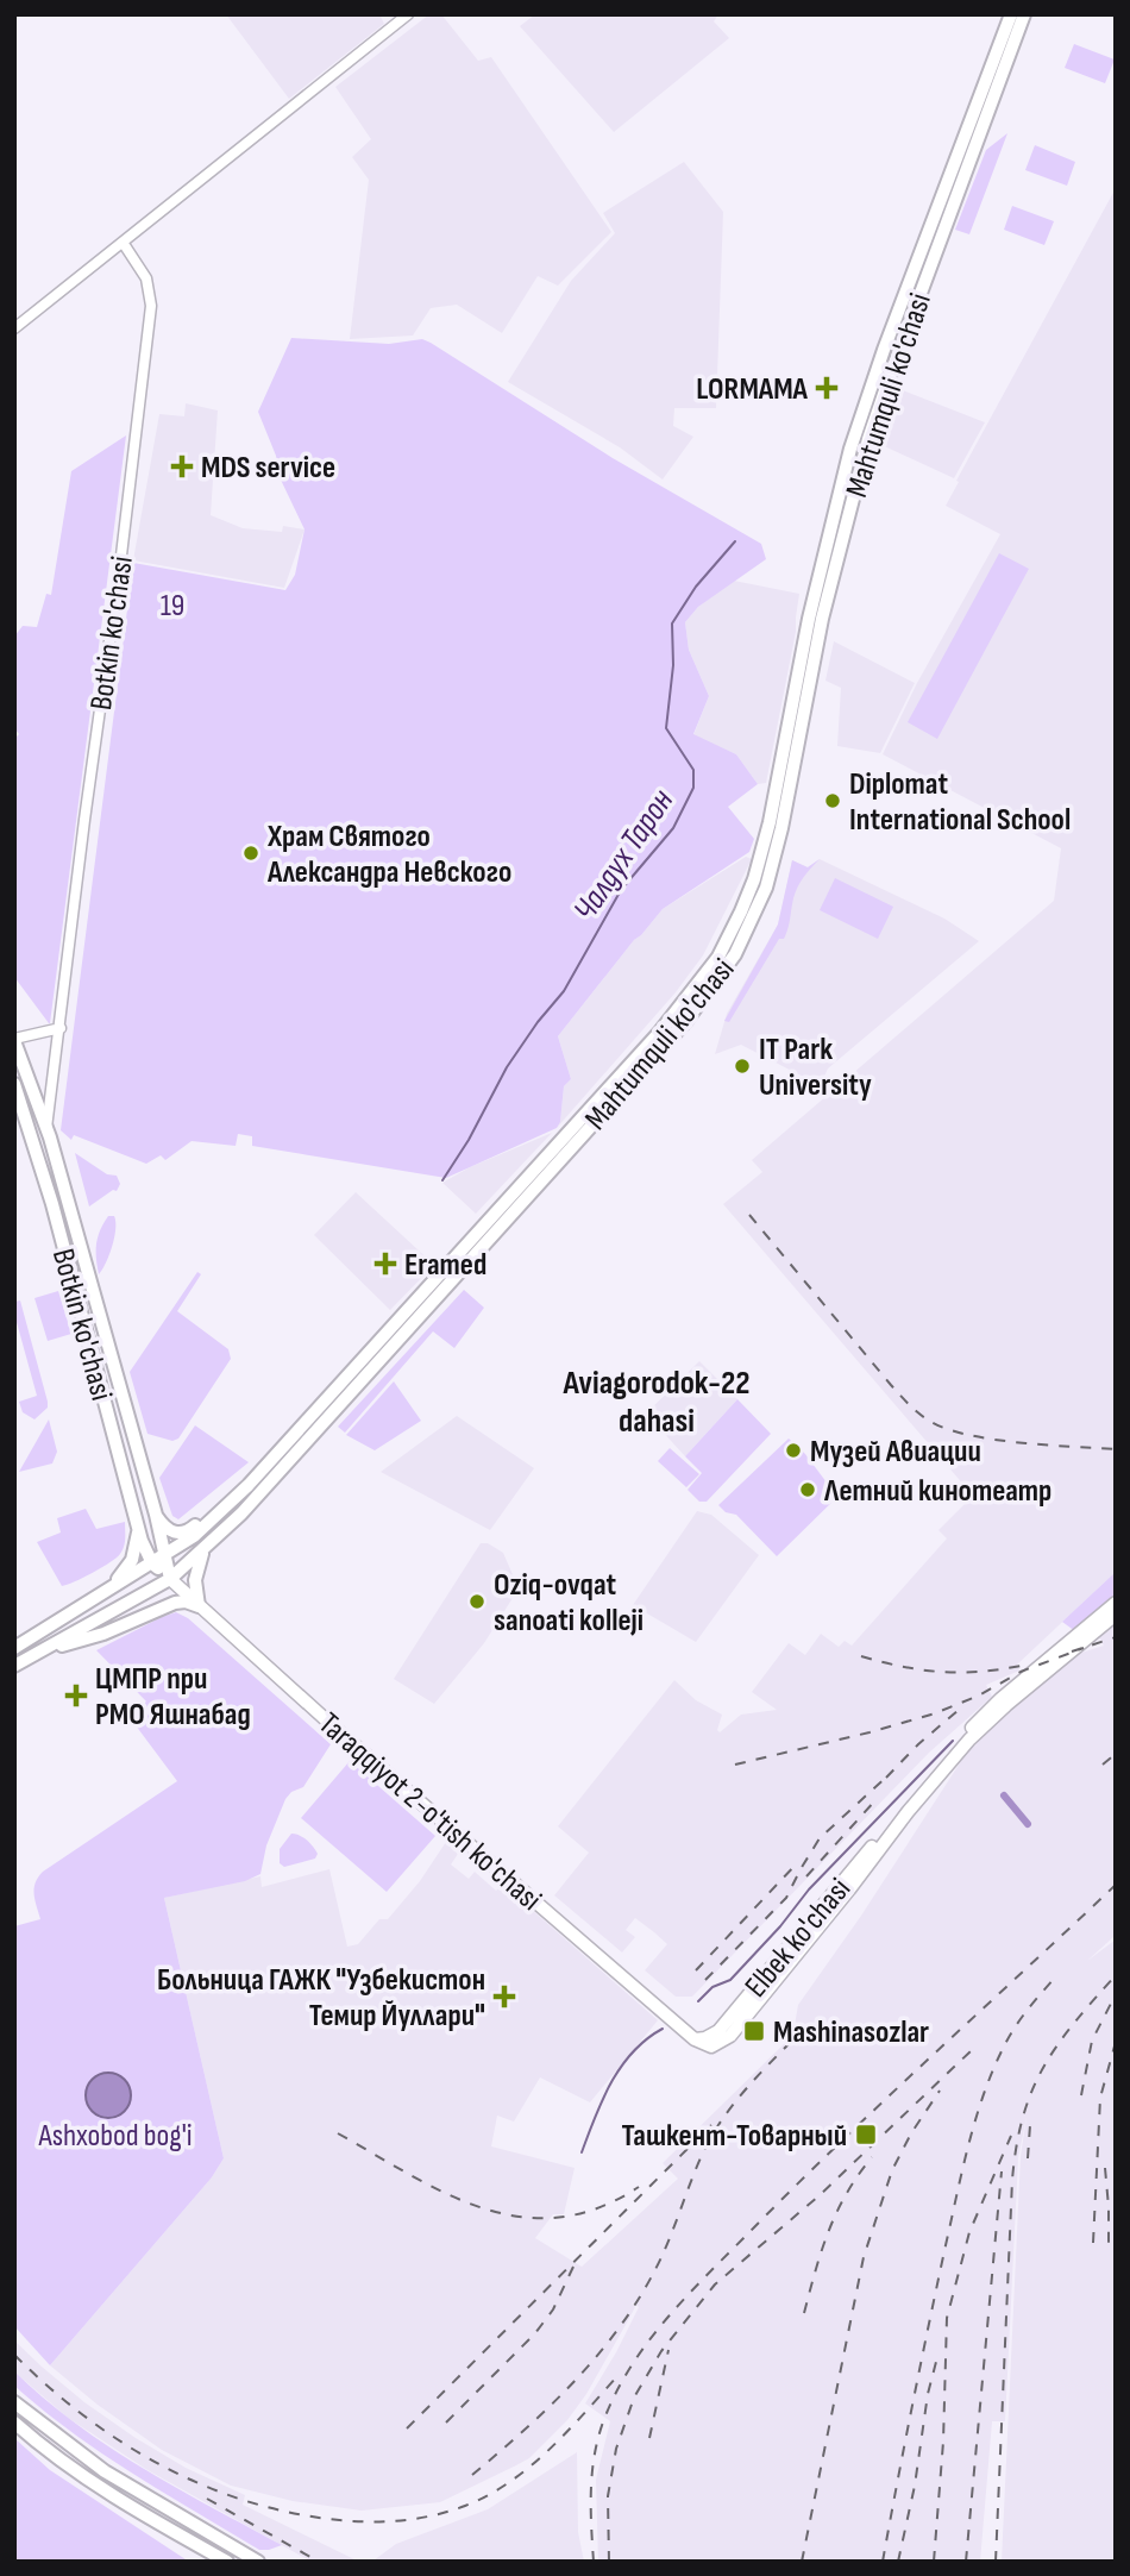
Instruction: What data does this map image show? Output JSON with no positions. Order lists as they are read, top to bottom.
{
  "streets": {
    "main road": [
      "Mahtumquli ko'chasi",
      "Botkin ko'chasi",
      "Taraqqiyot 2-o'tish ko'chasi",
      "Elbek ko'chasi"
    ]
  },
  "crossings": [
    ["Mahtumquli ko'chasi", "Botkin ko'chasi"],
    ["Mahtumquli ko'chasi", "Taraqqiyot 2-o'tish ko'chasi"],
    ["Botkin ko'chasi", "Taraqqiyot 2-o'tish ko'chasi"],
    ["Taraqqiyot 2-o'tish ko'chasi", "Elbek ko'chasi"]
  ],
  "districts": ["Aviagorodok-22 dahasi"],
  "water": ["Чалдух Тарон"],
  "parks": ["19", "Ashxobod bog'i"],
  "places": {
    "health": [
      "LORMAMA",
      "MDS service",
      "Eramed",
      "ЦМПР при РМО Яшнабад",
      "Больница ГАЖК \"Узбекистон Темир Йуллари\""
    ],
    "other": [
      "Diplomat International School",
      "Храм Святого Александра Невского",
      "IT Park University",
      "Музей Авиации",
      "Летний кинотеатр",
      "Oziq-ovqat sanoati kolleji"
    ],
    "transit": ["Mashinasozlar", "Ташкент-Товарный"]
  }
}
